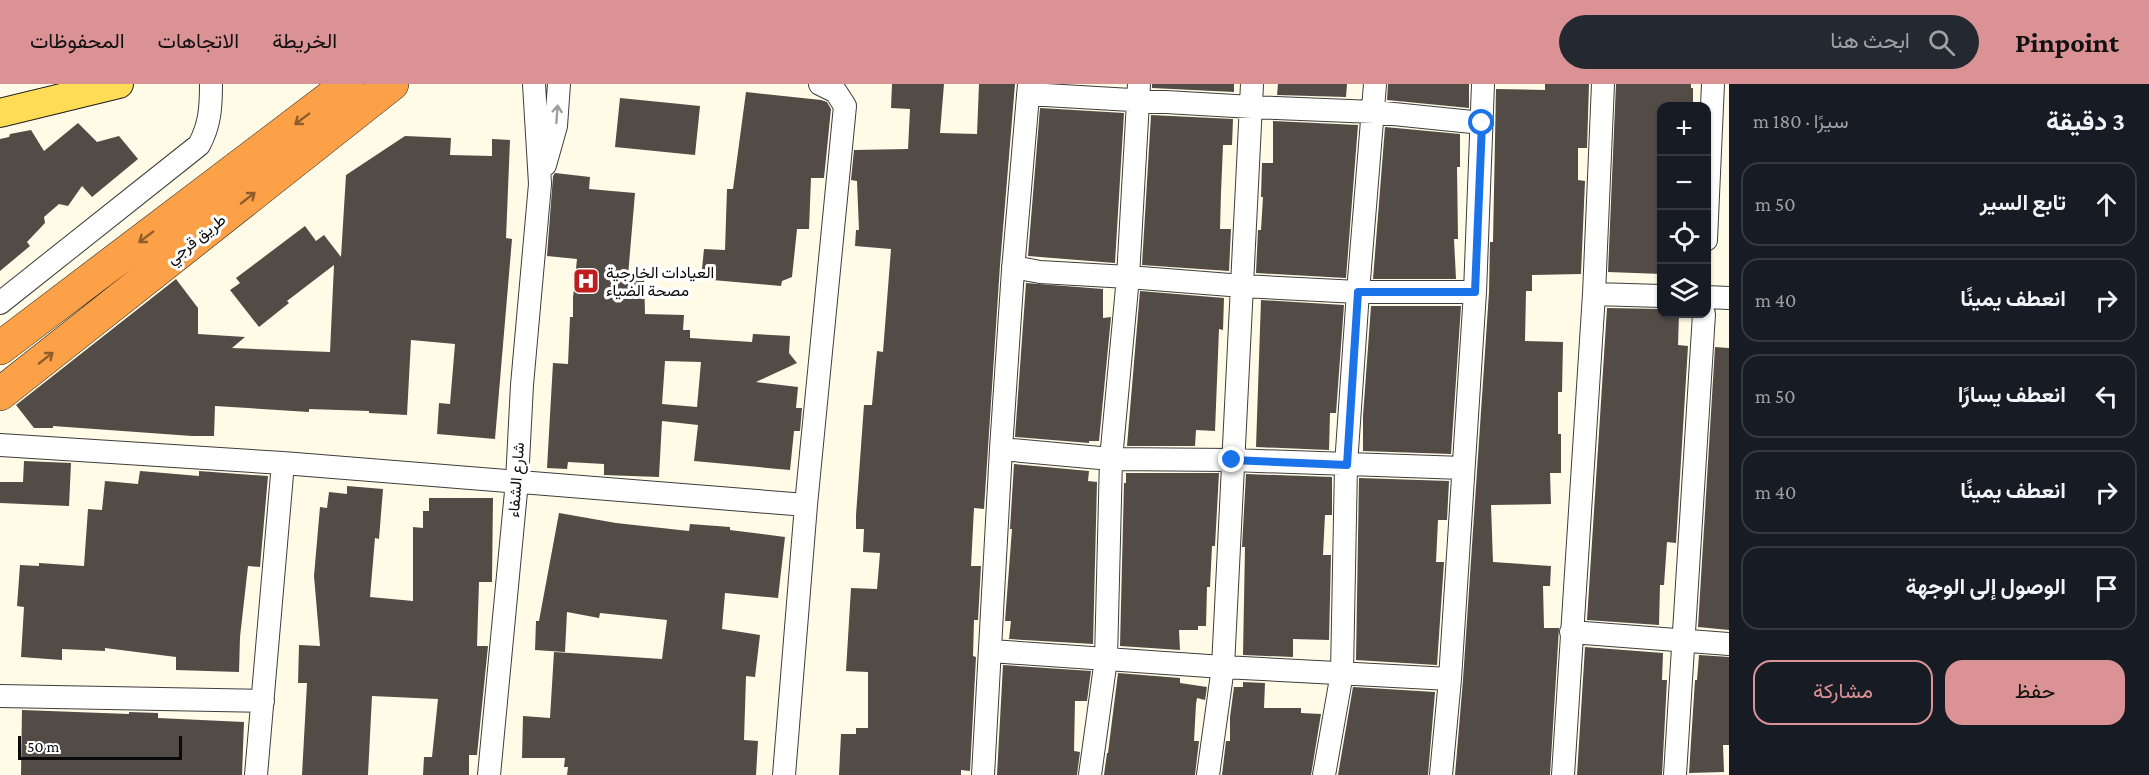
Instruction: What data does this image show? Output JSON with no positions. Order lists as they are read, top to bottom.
{
  "streets": {
    "highway": ["طريق قرجي"],
    "street": ["شارع الشفاء"]
  },
  "places": {
    "hospital": ["العيادات الخارجية مصحة الضياء"]
  },
  "scale_bar": "50 m",
  "page": {
    "header": "Pinpoint",
    "search": "ابحث هنا",
    "nav": ["الخريطة", "الاتجاهات", "المحفوظات"],
    "heading": ["3 دقيقة", "سيرًا · 180 m"],
    "map_buttons": ["+", "−"],
    "list": [
      ["تابع السير", "50 m"],
      ["انعطف يمينًا", "40 m"],
      ["انعطف يسارًا", "50 m"],
      ["انعطف يمينًا", "40 m"],
      "الوصول إلى الوجهة"
    ],
    "buttons": ["حفظ", "مشاركة"],
    "scale": "50 m"
  }
}
